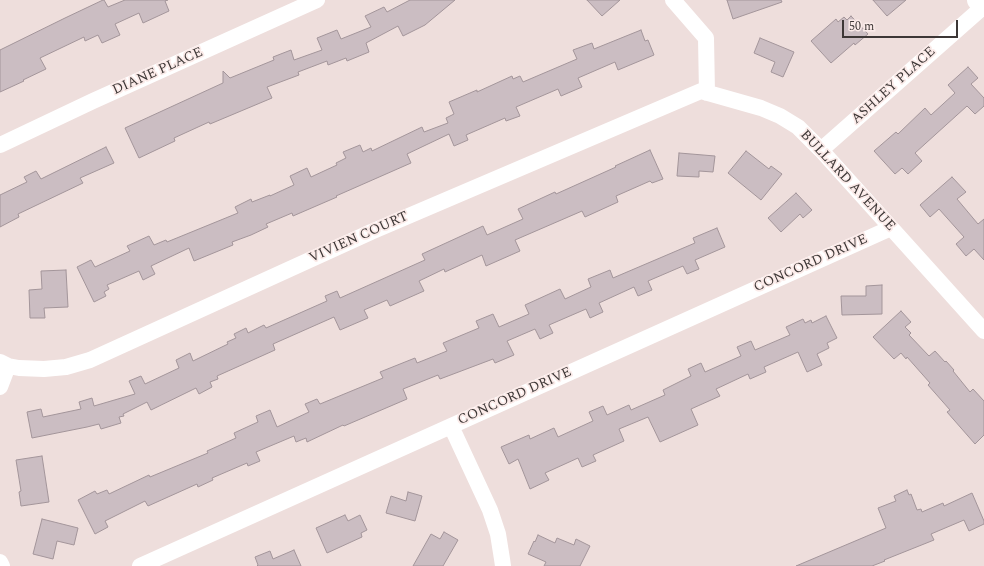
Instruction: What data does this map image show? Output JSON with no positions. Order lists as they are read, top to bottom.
{
  "streets": {
    "street": [
      "DIANE PLACE",
      "ASHLEY PLACE",
      "BULLARD AVENUE",
      "VIVIEN COURT",
      "CONCORD DRIVE"
    ]
  },
  "crossings": [
    ["ASHLEY PLACE", "BULLARD AVENUE"],
    ["BULLARD AVENUE", "VIVIEN COURT"],
    ["BULLARD AVENUE", "CONCORD DRIVE"]
  ],
  "scale_bar": "50 m"
}
